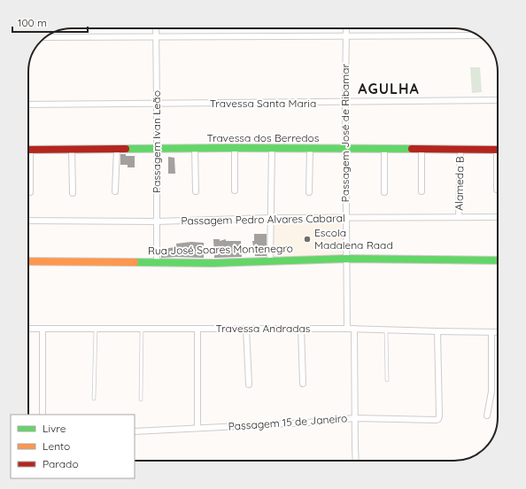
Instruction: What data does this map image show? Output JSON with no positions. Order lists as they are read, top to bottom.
{
  "streets": {
    "street": [
      "Travessa Santa Maria",
      "Passagem José de Ribamar",
      "Travessa dos Berredos",
      "Passagem Ivan Leão",
      "Alameda B",
      "Passagem Pedro Alvares Cabaral",
      "Rua José Soares Montenegro",
      "Travessa Andradas",
      "Passagem 15 de Janeiro"
    ]
  },
  "crossings": [
    ["Travessa Santa Maria", "Passagem José de Ribamar"],
    ["Travessa Santa Maria", "Passagem Ivan Leão"],
    ["Passagem José de Ribamar", "Travessa dos Berredos"],
    ["Passagem José de Ribamar", "Passagem Pedro Alvares Cabaral"],
    ["Passagem José de Ribamar", "Rua José Soares Montenegro"],
    ["Passagem José de Ribamar", "Travessa Andradas"],
    ["Travessa dos Berredos", "Passagem Ivan Leão"],
    ["Travessa dos Berredos", "Alameda B"],
    ["Passagem Ivan Leão", "Passagem Pedro Alvares Cabaral"],
    ["Passagem Ivan Leão", "Rua José Soares Montenegro"],
    ["Alameda B", "Passagem Pedro Alvares Cabaral"],
    ["Travessa Andradas", "Passagem 15 de Janeiro"]
  ],
  "districts": ["AGULHA"],
  "places": ["Escola Madalena Raad"],
  "legend": ["Livre", "Lento", "Parado"],
  "scale_bar": "100 m"
}
